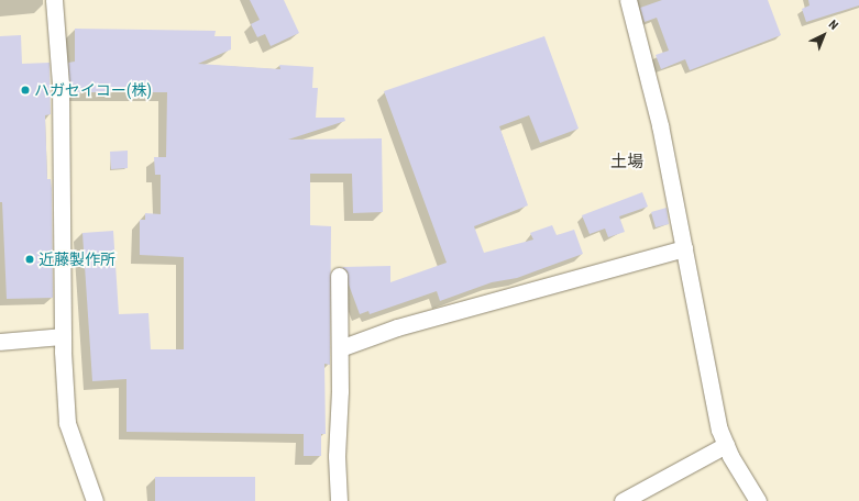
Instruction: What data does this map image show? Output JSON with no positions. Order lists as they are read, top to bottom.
{
  "districts": ["土場"],
  "places": ["ハガセイコー(株)", "近藤製作所"],
  "north": "top right"
}
